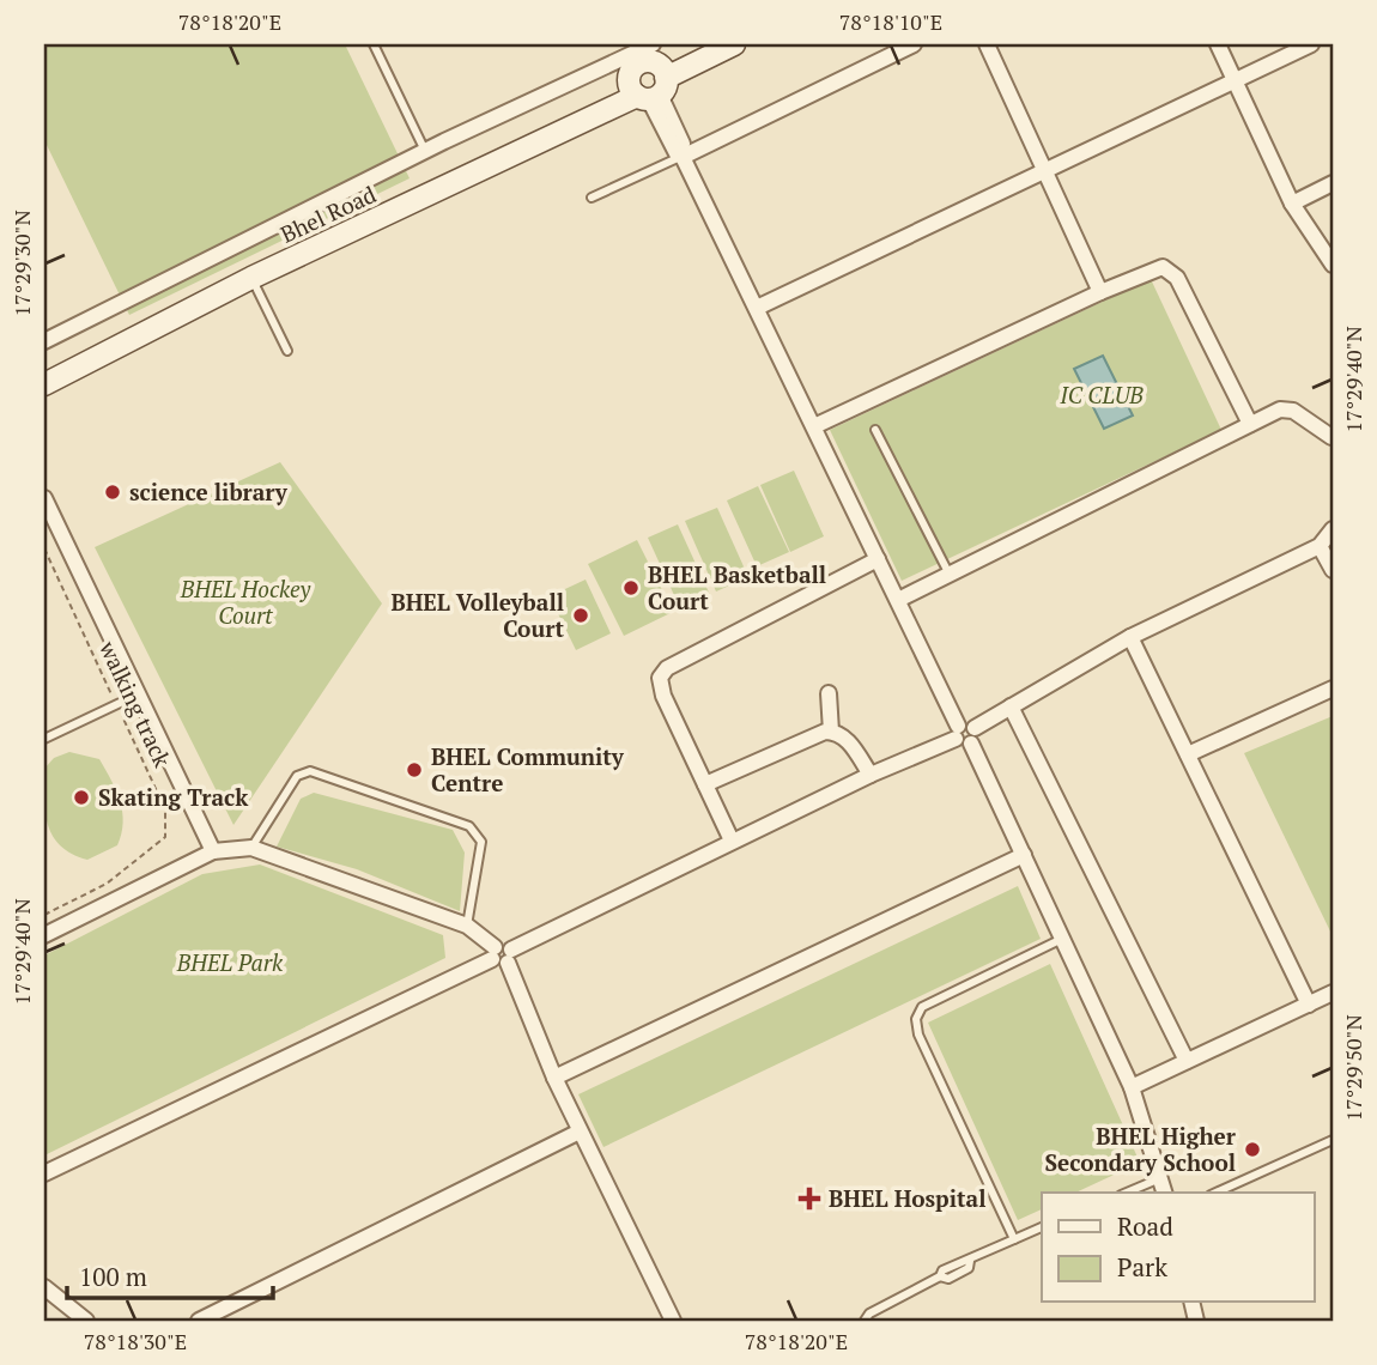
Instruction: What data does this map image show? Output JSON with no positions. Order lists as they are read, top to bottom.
{
  "streets": {
    "street": ["Bhel Road"],
    "path": ["walking track"]
  },
  "parks": ["IC CLUB", "BHEL Hockey Court", "BHEL Park"],
  "places": {
    "other": [
      "science library",
      "BHEL Basketball Court",
      "BHEL Volleyball Court",
      "BHEL Community Centre",
      "Skating Track",
      "BHEL Higher Secondary School"
    ],
    "health": ["BHEL Hospital"]
  },
  "legend": ["Road", "Park"],
  "scale_bar": "100 m",
  "coordinates": [
    "78°18'20\"E",
    "78°18'10\"E",
    "17°29'30\"N",
    "17°29'40\"N",
    "17°29'50\"N",
    "78°18'30\"E"
  ]
}
